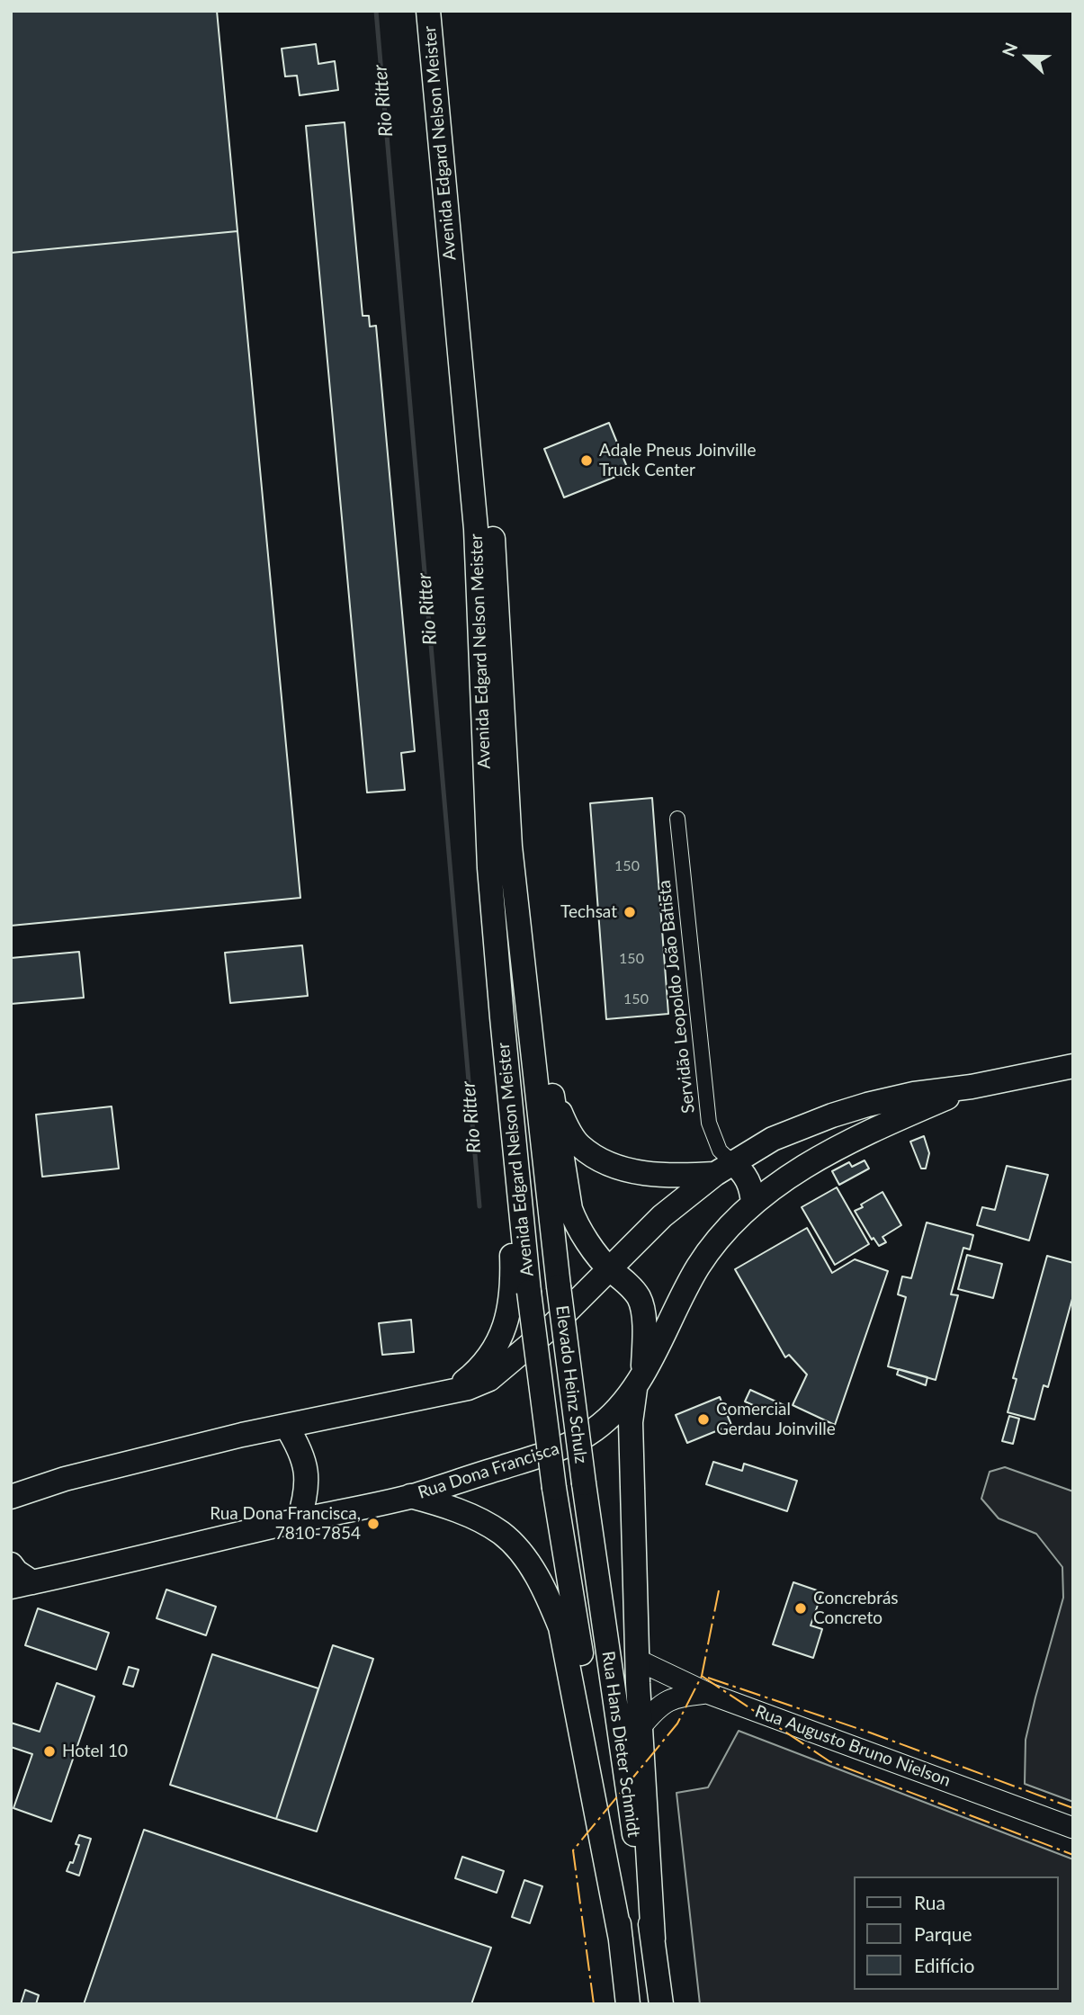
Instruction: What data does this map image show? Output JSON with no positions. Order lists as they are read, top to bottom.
{
  "streets": {
    "main road": [
      "Avenida Edgard Nelson Meister",
      "Elevado Heinz Schulz",
      "Rua Dona Francisca",
      "Rua Hans Dieter Schmidt",
      "Rua Augusto Bruno Nielson"
    ],
    "street": ["Servidão Leopoldo João Batista"]
  },
  "crossings": [
    ["Avenida Edgard Nelson Meister", "Elevado Heinz Schulz"],
    ["Servidão Leopoldo João Batista", "Rua Dona Francisca"],
    ["Elevado Heinz Schulz", "Rua Hans Dieter Schmidt"]
  ],
  "water": ["Rio Ritter"],
  "places": [
    "Adale Pneus Joinville Truck Center",
    "Techsat",
    "Comercial Gerdau Joinville",
    "Rua Dona Francisca, 7810-7854",
    "Concrebrás Concreto",
    "Hotel 10"
  ],
  "house_numbers": ["150", "150", "150"],
  "legend": ["Rua", "Parque", "Edifício"],
  "north": "left"
}
